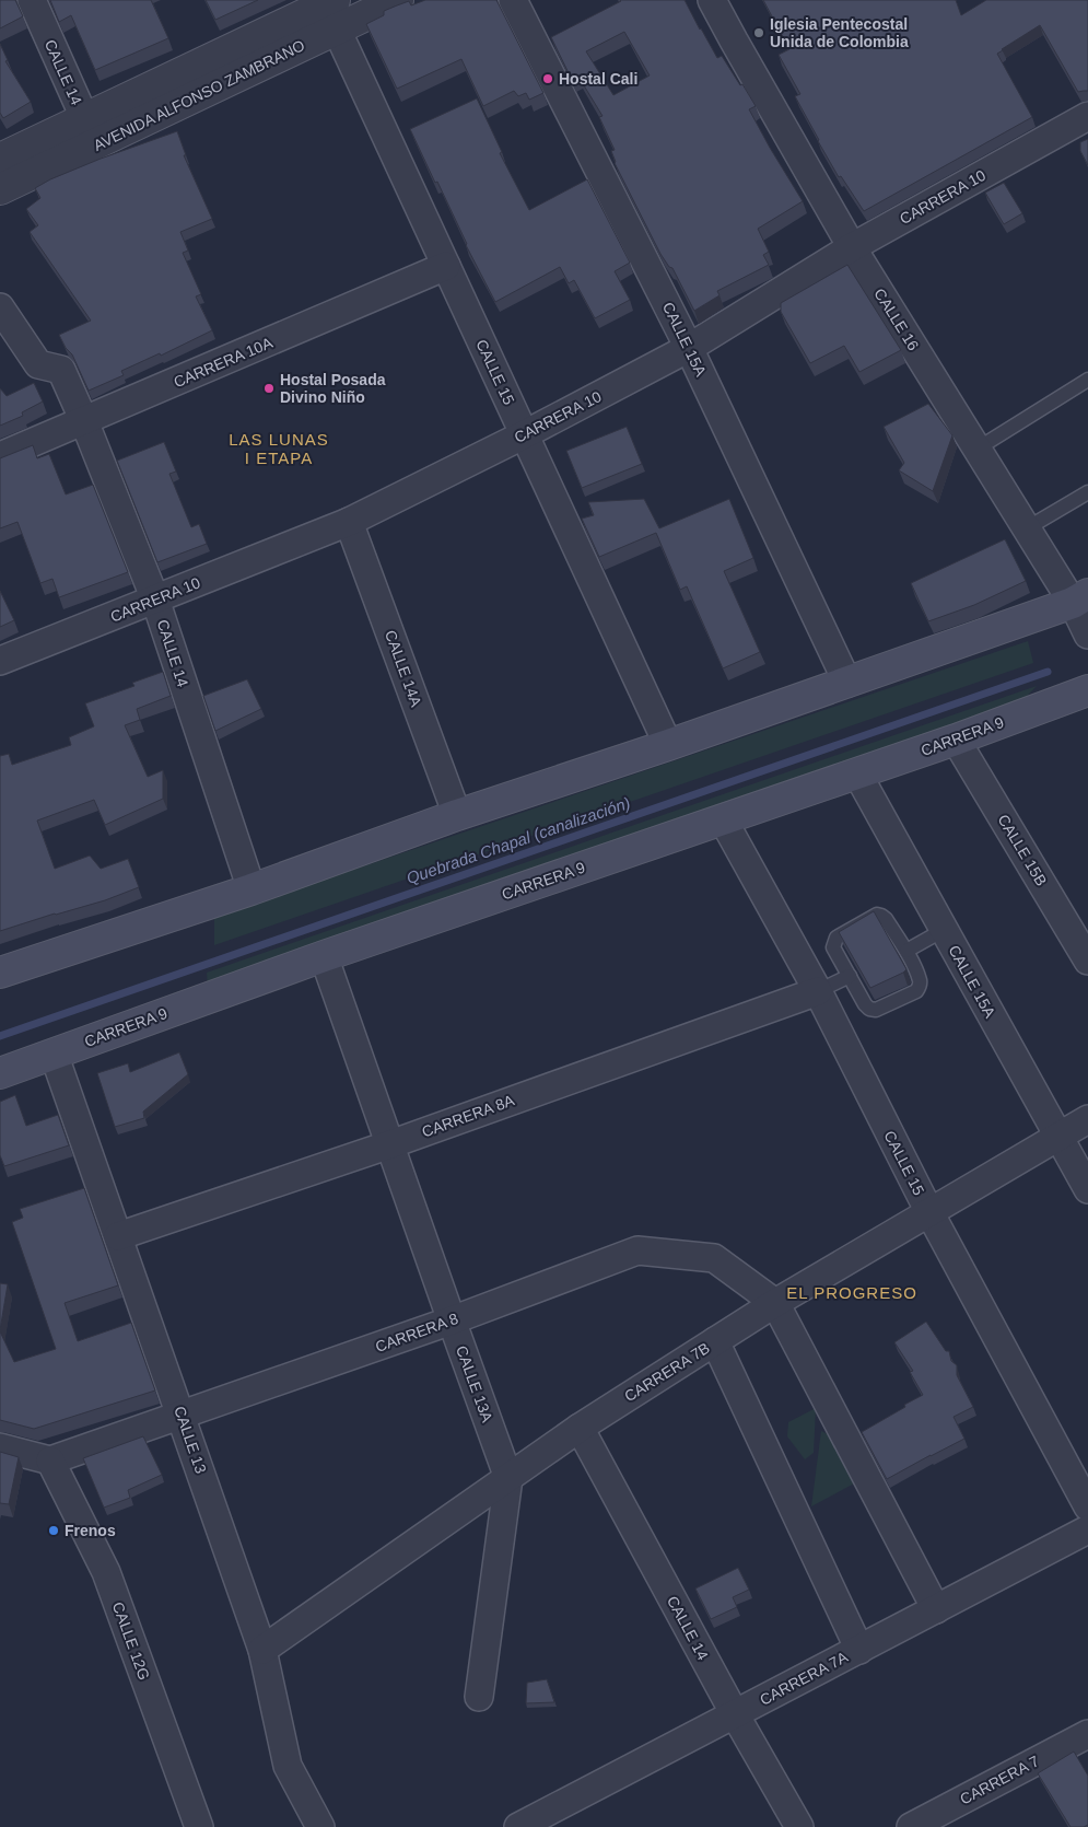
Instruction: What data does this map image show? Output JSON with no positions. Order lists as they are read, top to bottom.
{
  "streets": {
    "main road": ["CARRERA 9"],
    "street": [
      "CALLE 14",
      "AVENIDA ALFONSO ZAMBRANO",
      "CARRERA 10",
      "CALLE 16",
      "CALLE 15A",
      "CARRERA 10A",
      "CALLE 15",
      "CALLE 14A",
      "CALLE 15B",
      "CARRERA 8A",
      "CARRERA 8",
      "CARRERA 7B",
      "CALLE 13A",
      "CALLE 13",
      "CALLE 12G",
      "CARRERA 7A",
      "CARRERA 7"
    ]
  },
  "crossings": [
    ["CALLE 14", "AVENIDA ALFONSO ZAMBRANO"],
    ["CALLE 14", "CARRERA 10"],
    ["CALLE 14", "CARRERA 10A"],
    ["CALLE 14", "CARRERA 7B"],
    ["CALLE 14", "CARRERA 7A"],
    ["AVENIDA ALFONSO ZAMBRANO", "CALLE 15"],
    ["CARRERA 10", "CALLE 16"],
    ["CARRERA 10", "CALLE 15A"],
    ["CARRERA 10", "CALLE 15"],
    ["CARRERA 10", "CALLE 14A"],
    ["CALLE 15A", "CARRERA 9"],
    ["CALLE 15A", "CARRERA 7B"],
    ["CARRERA 10A", "CALLE 15"],
    ["CALLE 15", "CARRERA 9"],
    ["CALLE 15", "CARRERA 8A"],
    ["CALLE 15", "CARRERA 7B"],
    ["CARRERA 9", "CALLE 15B"],
    ["CARRERA 9", "CALLE 13A"],
    ["CARRERA 9", "CALLE 13"],
    ["CARRERA 8A", "CALLE 13A"],
    ["CARRERA 8A", "CALLE 13"],
    ["CARRERA 8", "CARRERA 7B"],
    ["CARRERA 8", "CALLE 13A"],
    ["CARRERA 8", "CALLE 13"],
    ["CARRERA 8", "CALLE 12G"],
    ["CARRERA 7B", "CALLE 13A"],
    ["CARRERA 7B", "CALLE 13"]
  ],
  "districts": ["LAS LUNAS I ETAPA", "EL PROGRESO"],
  "water": ["Quebrada Chapal (canalización)"],
  "places": [
    "Iglesia Pentecostal Unida de Colombia",
    "Hostal Cali",
    "Hostal Posada Divino Niño",
    "Frenos"
  ]
}
